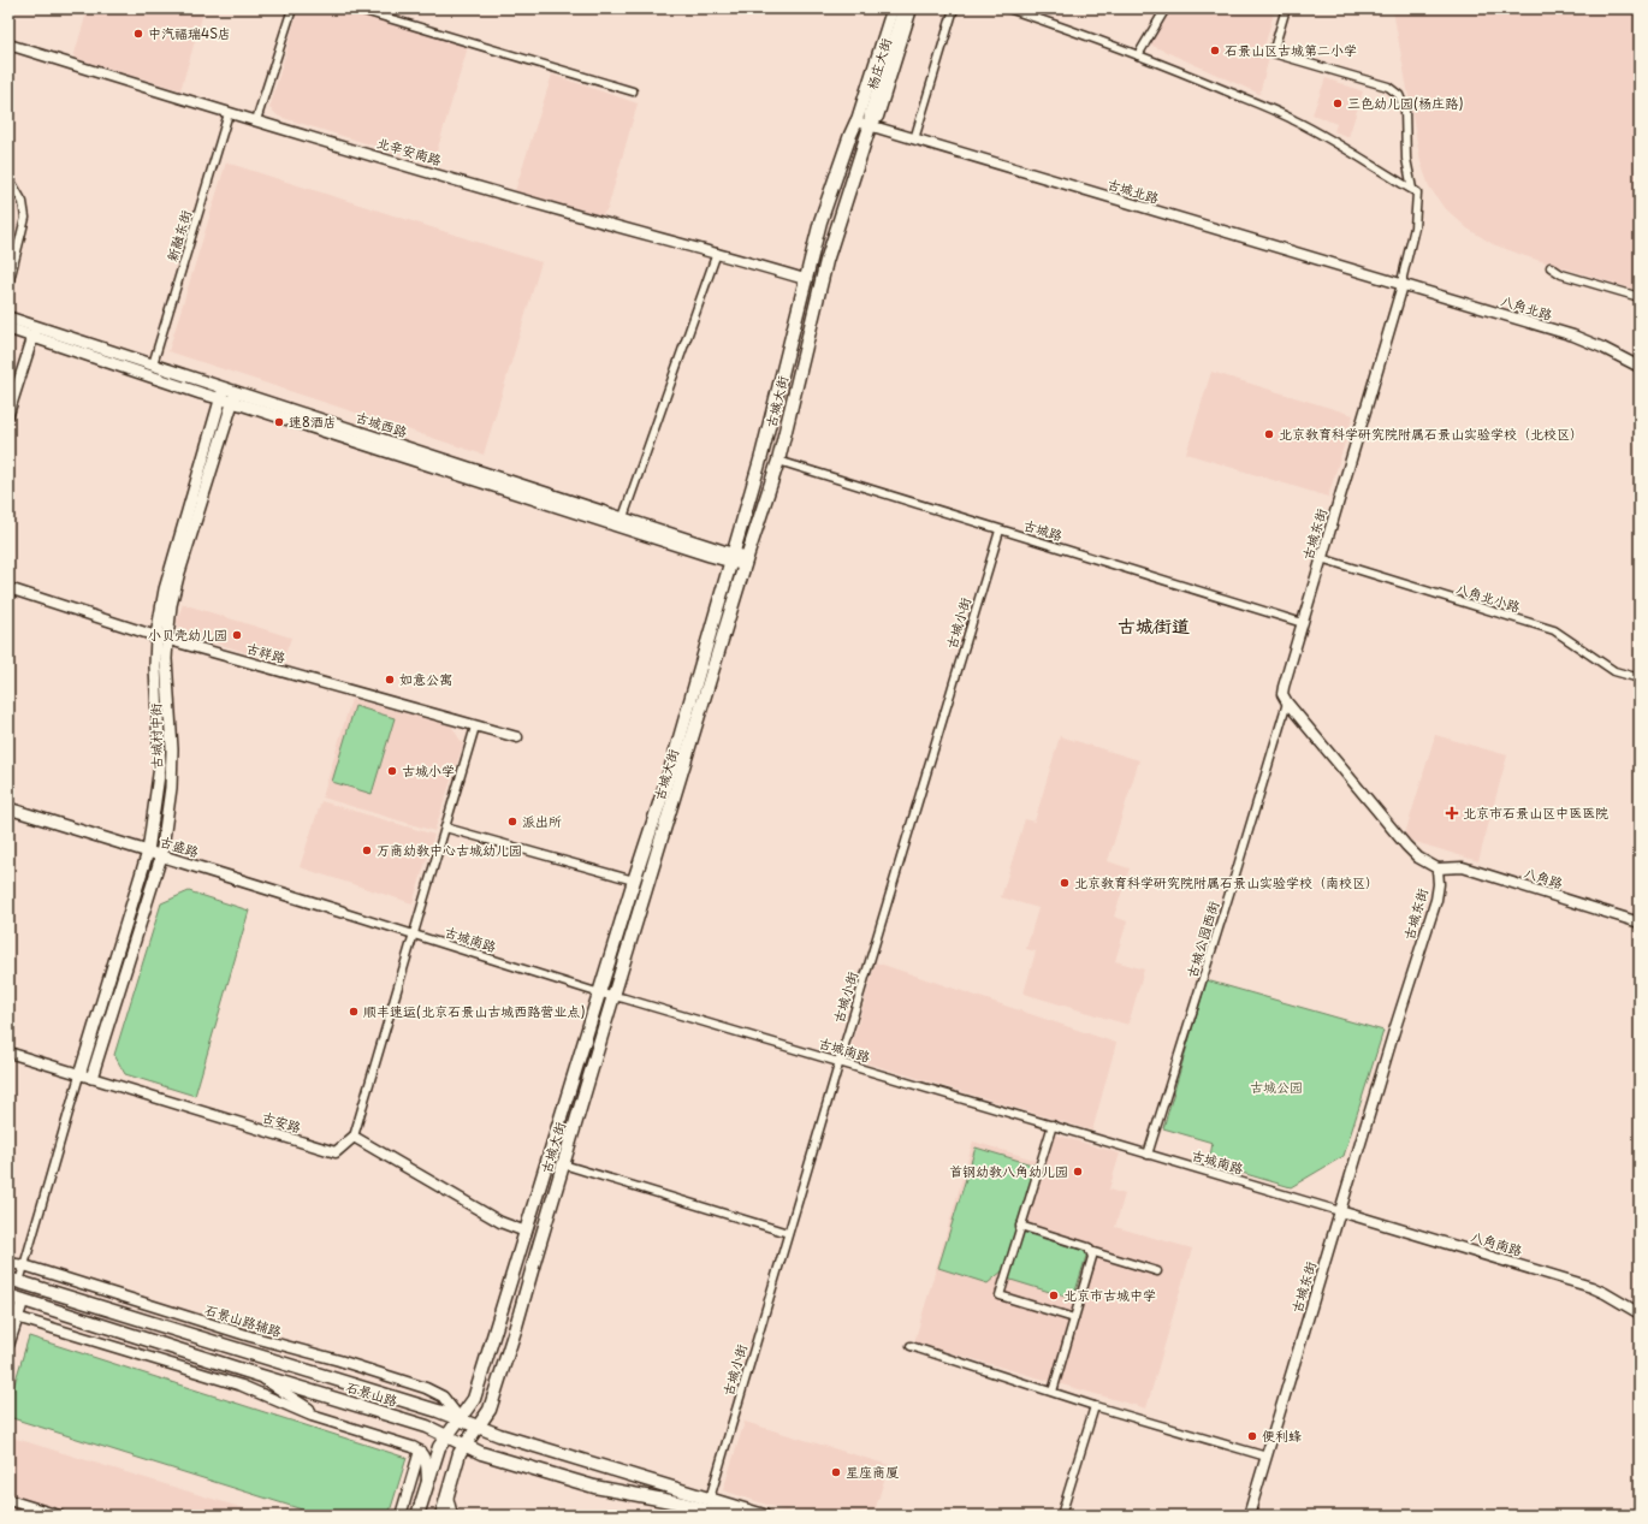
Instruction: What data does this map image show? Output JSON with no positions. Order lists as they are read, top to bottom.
{
  "streets": {
    "main road": [
      "杨庄大街",
      "古城大街",
      "古城西路",
      "古城村中街",
      "古盛路",
      "石景山路"
    ],
    "street": [
      "北辛安南路",
      "古城北路",
      "新融东街",
      "八角北路",
      "古城路",
      "古城东街",
      "八角北小路",
      "古城小街",
      "古祥路",
      "八角路",
      "古城南路",
      "古城公园西街",
      "古安路",
      "八角南路",
      "石景山路辅路"
    ]
  },
  "crossings": [
    ["杨庄大街", "古城北路"],
    ["杨庄大街", "古城大街"],
    ["北辛安南路", "新融东街"],
    ["北辛安南路", "古城大街"],
    ["古城北路", "八角北路"],
    ["古城北路", "古城大街"],
    ["古城北路", "古城东街"],
    ["新融东街", "古城西路"],
    ["八角北路", "古城东街"],
    ["古城大街", "古城西路"],
    ["古城大街", "古城路"],
    ["古城大街", "古城南路"],
    ["古城大街", "石景山路辅路"],
    ["古城大街", "石景山路"],
    ["古城西路", "古城村中街"],
    ["古城路", "古城东街"],
    ["古城路", "古城小街"],
    ["古城东街", "八角北小路"],
    ["古城东街", "八角路"],
    ["古城东街", "古城南路"],
    ["古城东街", "古城公园西街"],
    ["古城东街", "八角南路"],
    ["古城小街", "古城南路"],
    ["古祥路", "古城村中街"],
    ["古城村中街", "古盛路"],
    ["古城村中街", "古安路"],
    ["古盛路", "古城南路"],
    ["古城南路", "古城公园西街"],
    ["古城南路", "八角南路"],
    ["石景山路辅路", "石景山路"]
  ],
  "districts": ["古城街道"],
  "parks": ["古城公园"],
  "places": {
    "other": [
      "中汽福瑞4S店",
      "石景山区古城第二小学",
      "三色幼儿园(杨庄路)",
      "速8酒店",
      "北京教育科学研究院附属石景山实验学校（北校区）",
      "小贝壳幼儿园",
      "如意公寓",
      "古城小学",
      "派出所",
      "万商幼教中心古城幼儿园",
      "北京教育科学研究院附属石景山实验学校（南校区）",
      "顺丰速运(北京石景山古城西路营业点)",
      "首钢幼教八角幼儿园",
      "北京市古城中学",
      "便利蜂",
      "星座商厦"
    ],
    "health": ["北京市石景山区中医医院"]
  }
}
